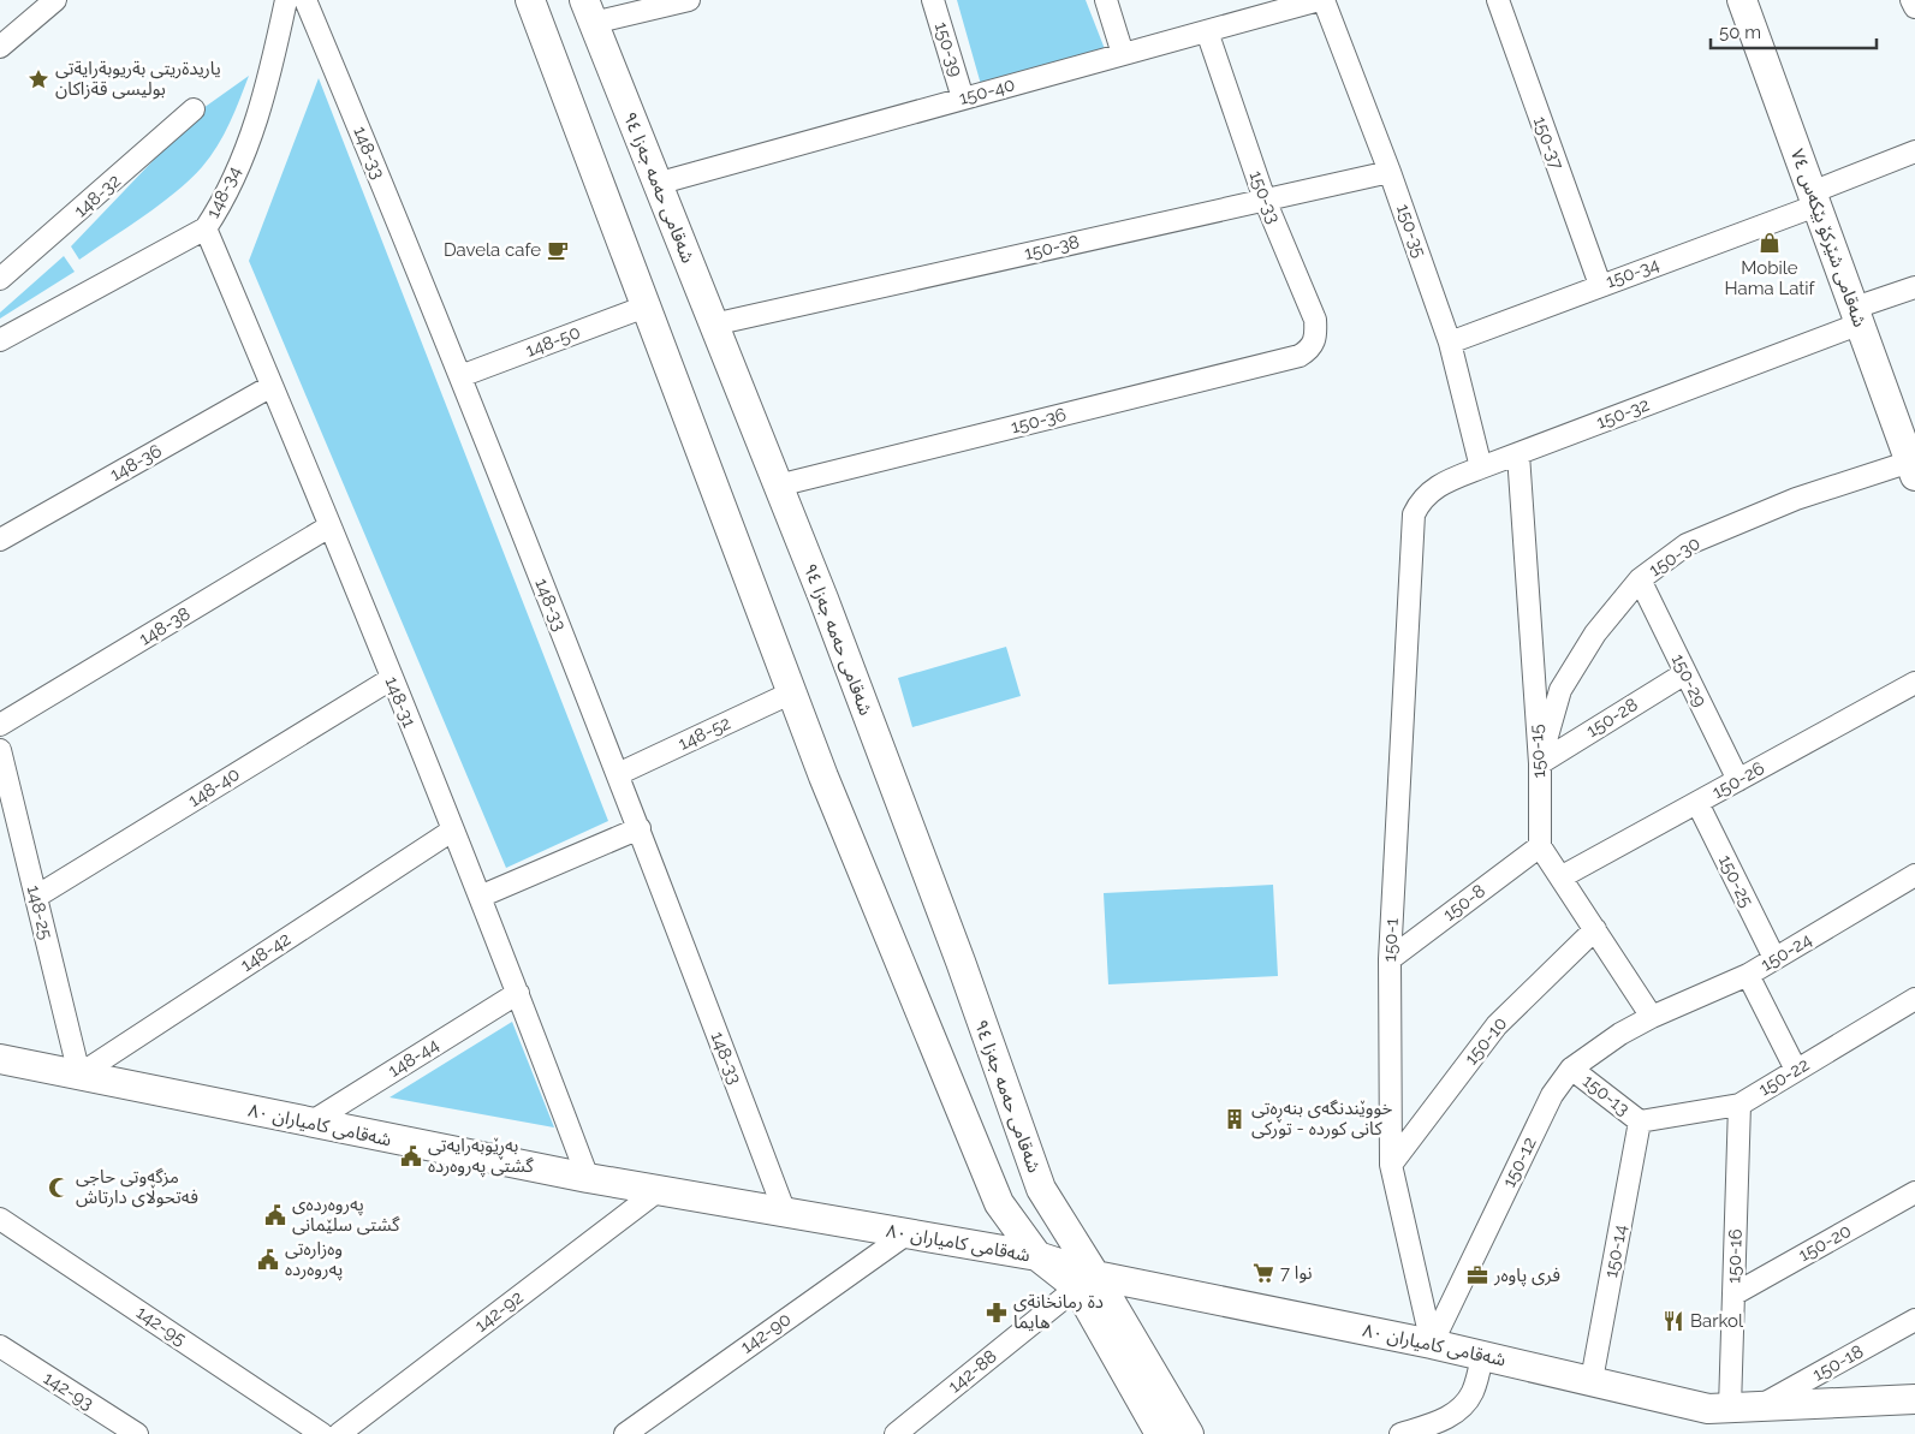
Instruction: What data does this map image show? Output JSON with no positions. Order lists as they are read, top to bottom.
{
  "streets": {
    "main road": ["شەقامی حەمە جەزا ٩٤", "شەقامی شێرکۆ بێکەس ٧٤", "شەقامی کامیاران ٨٠"],
    "street": [
      "150-39",
      "150-40",
      "150-37",
      "148-33",
      "148-34",
      "148-32",
      "150-33",
      "150-35",
      "150-38",
      "150-34",
      "148-50",
      "150-32",
      "150-36",
      "148-36",
      "150-30",
      "148-38",
      "150-29",
      "148-31",
      "150-28",
      "148-52",
      "150-15",
      "150-26",
      "148-40",
      "150-25",
      "150-8",
      "148-25",
      "150-1",
      "148-42",
      "150-24",
      "150-10",
      "148-44",
      "150-22",
      "150-13",
      "150-12",
      "150-20",
      "150-14",
      "150-16",
      "142-92",
      "142-95",
      "142-90",
      "150-18",
      "142-88",
      "142-93"
    ]
  },
  "crossings": [
    ["150-39", "150-40"],
    ["150-40", "شەقامی حەمە جەزا ٩٤"],
    ["150-40", "150-33"],
    ["150-37", "150-34"],
    ["148-33", "148-50"],
    ["148-33", "148-52"],
    ["148-33", "شەقامی کامیاران ٨٠"],
    ["شەقامی حەمە جەزا ٩٤", "150-38"],
    ["شەقامی حەمە جەزا ٩٤", "150-36"],
    ["شەقامی حەمە جەزا ٩٤", "شەقامی کامیاران ٨٠"],
    ["شەقامی حەمە جەزا ٩٤", "142-88"],
    ["148-34", "148-31"],
    ["150-33", "150-38"],
    ["150-33", "150-36"],
    ["150-35", "150-38"],
    ["150-35", "150-34"],
    ["150-35", "150-32"],
    ["شەقامی شێرکۆ بێکەس ٧٤", "150-34"],
    ["شەقامی شێرکۆ بێکەس ٧٤", "150-32"],
    ["شەقامی شێرکۆ بێکەس ٧٤", "150-30"],
    ["150-32", "150-15"],
    ["150-32", "150-1"],
    ["148-36", "148-31"],
    ["150-30", "150-29"],
    ["150-30", "150-28"],
    ["150-30", "150-15"],
    ["148-38", "148-31"],
    ["150-29", "150-28"],
    ["150-29", "150-26"],
    ["148-31", "148-40"],
    ["148-31", "148-42"],
    ["148-31", "148-44"],
    ["148-31", "شەقامی کامیاران ٨٠"],
    ["150-28", "150-15"],
    ["150-15", "150-8"],
    ["150-26", "150-25"],
    ["148-40", "148-25"],
    ["150-25", "150-24"],
    ["150-8", "150-1"],
    ["148-25", "148-42"],
    ["148-25", "شەقامی کامیاران ٨٠"],
    ["150-1", "150-10"],
    ["150-1", "شەقامی کامیاران ٨٠"],
    ["150-1", "150-12"],
    ["148-42", "شەقامی کامیاران ٨٠"],
    ["150-24", "150-12"],
    ["148-44", "شەقامی کامیاران ٨٠"],
    ["150-22", "150-13"],
    ["150-22", "150-14"],
    ["150-22", "150-16"],
    ["150-13", "150-12"],
    ["150-13", "150-14"],
    ["شەقامی کامیاران ٨٠", "150-12"],
    ["شەقامی کامیاران ٨٠", "150-14"],
    ["شەقامی کامیاران ٨٠", "150-16"],
    ["شەقامی کامیاران ٨٠", "142-92"],
    ["شەقامی کامیاران ٨٠", "142-90"],
    ["شەقامی کامیاران ٨٠", "150-18"],
    ["شەقامی کامیاران ٨٠", "142-88"],
    ["150-20", "150-16"]
  ],
  "places": {
    "place": ["ياريدةريتى بةريوبةرايةتى بوليسى قةزاكان"],
    "shop": ["Mobile Hama Latif"],
    "cafe": ["Davela cafe"],
    "building": ["خووێندنگەی بنەڕەتی کانی کوردە - تورکی"],
    "public building": ["بەڕێوبەرایەتی گشتی پەروەردە", "پەروەردەی گشتی سلێمانی", "وەزارەتی پەروەردە"],
    "mosque": ["مزگەوتی حاجی فەتحوڵای دارتاش"],
    "supermarket": ["نوا 7"],
    "office": ["فری پاوەر"],
    "pharmacy": ["دة رمانخانةى هايما"],
    "restaurant": ["Barkol"]
  },
  "scale_bar": "50 m"
}
